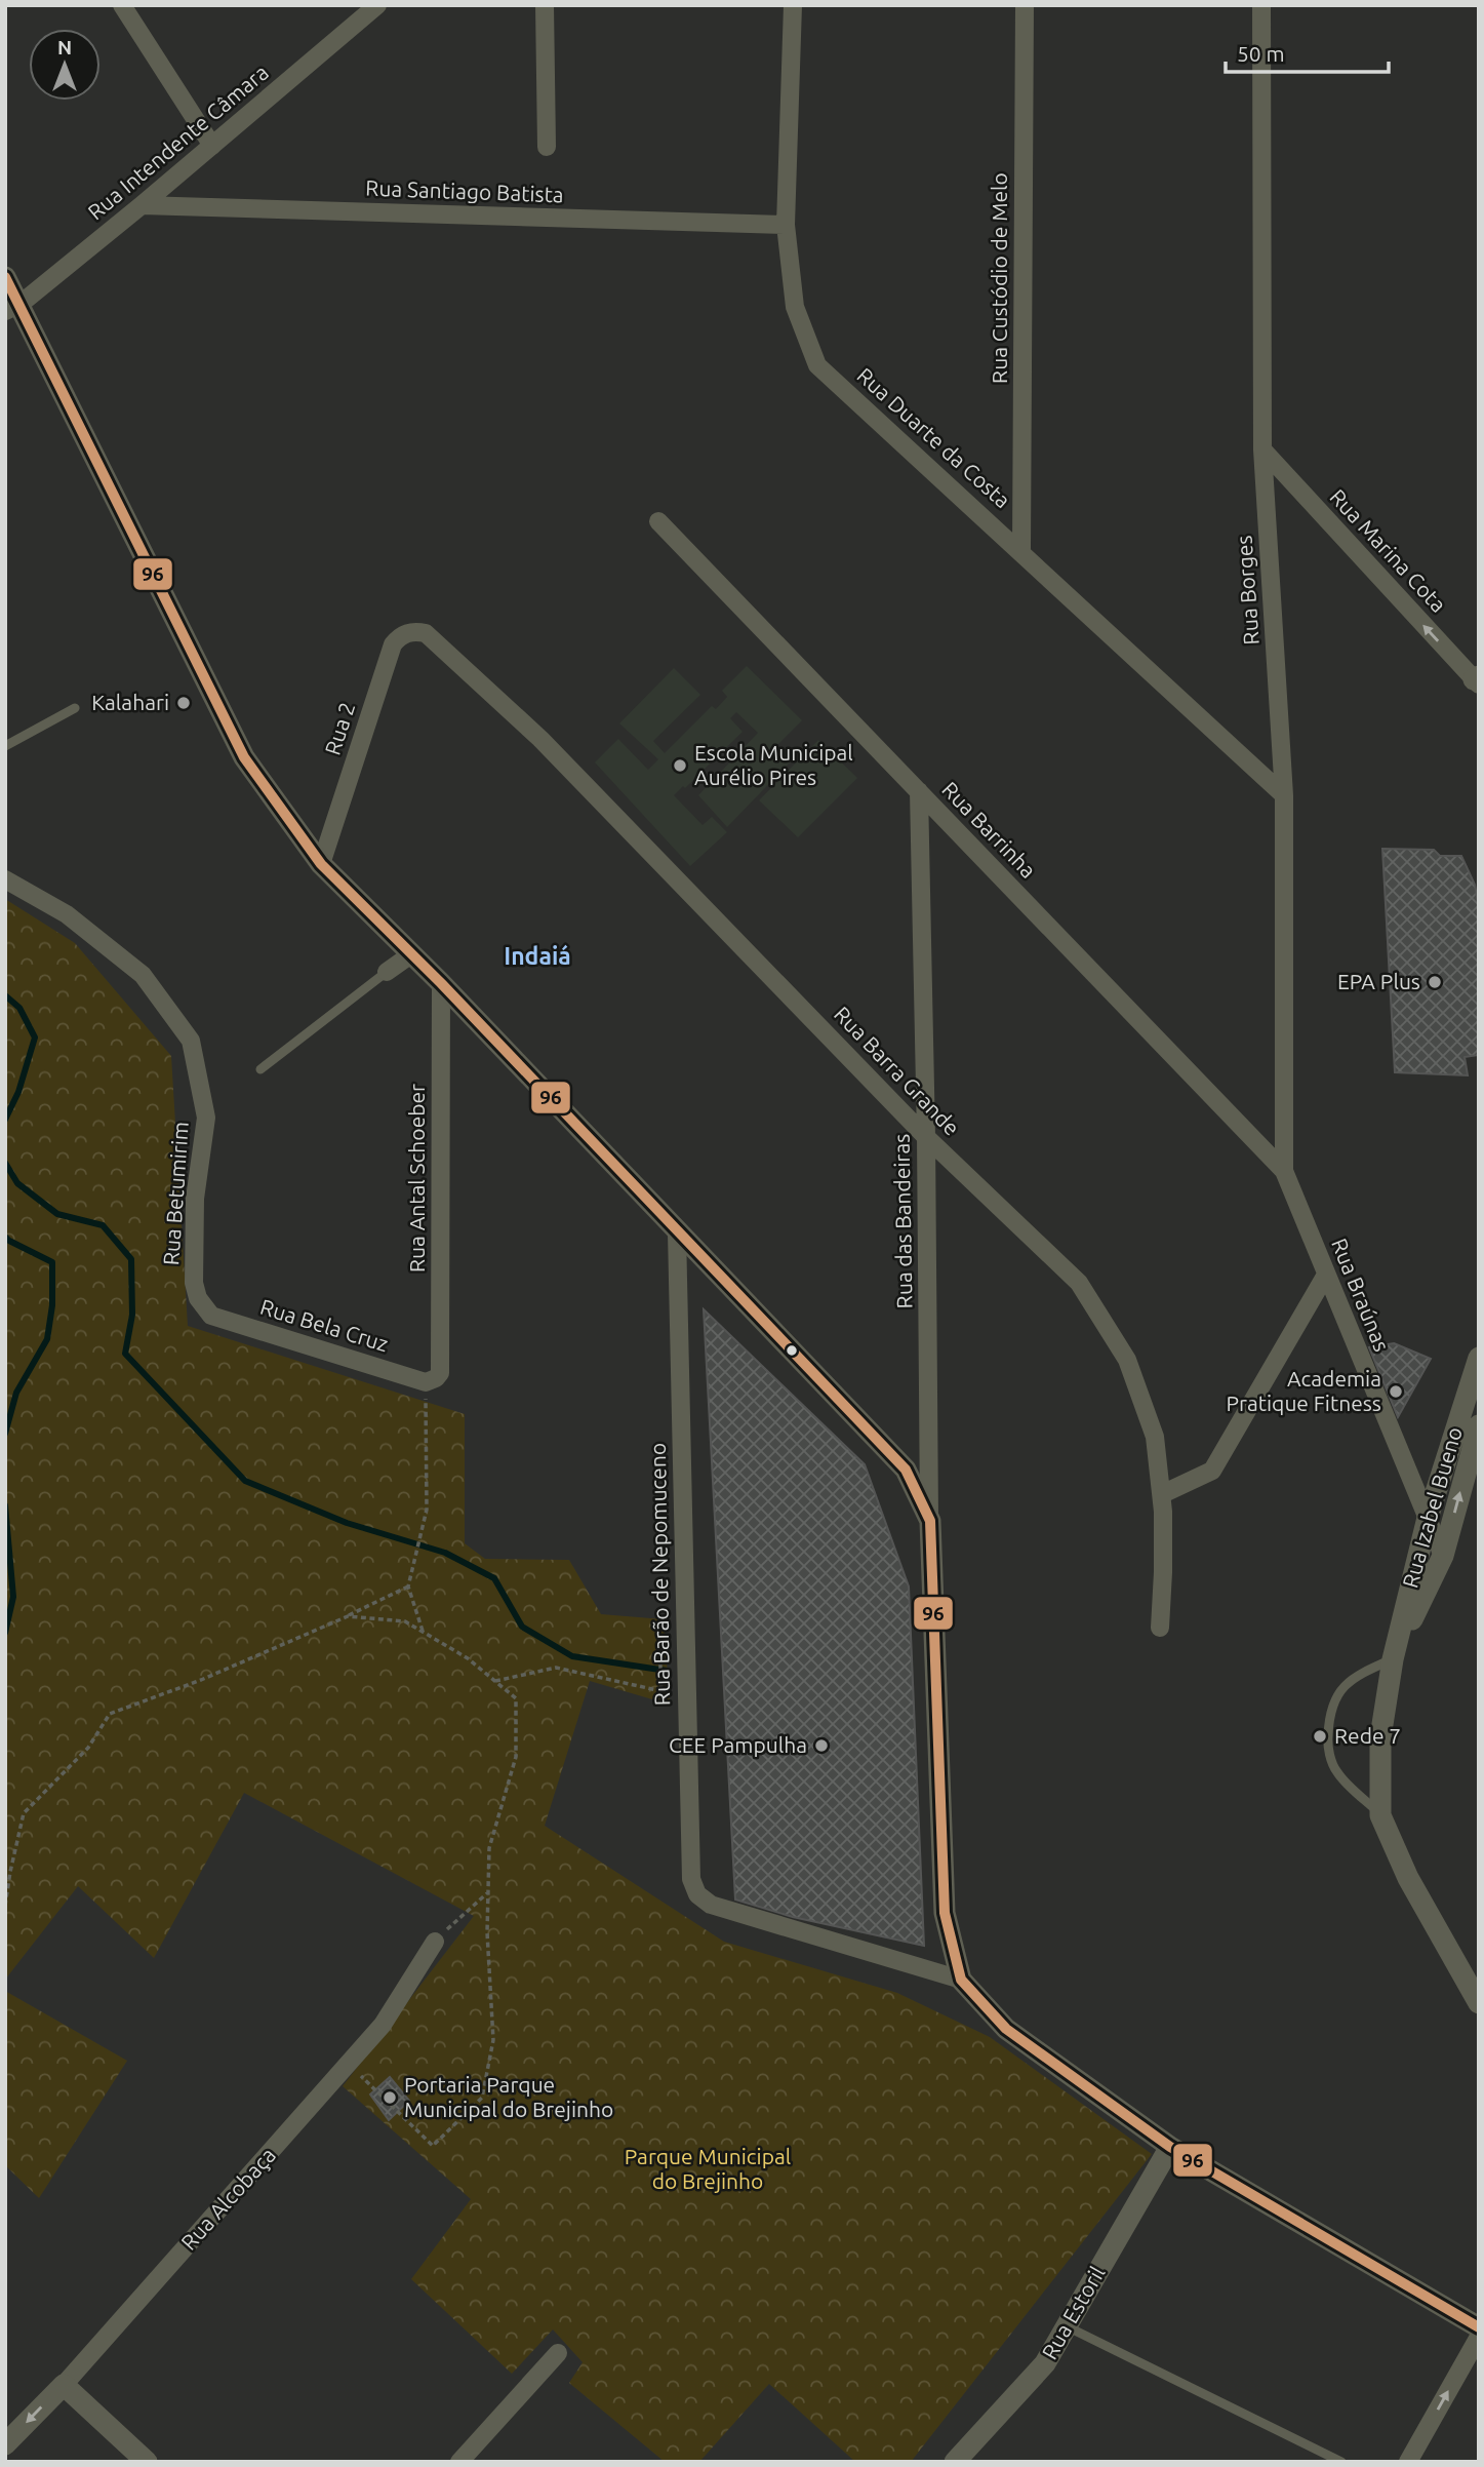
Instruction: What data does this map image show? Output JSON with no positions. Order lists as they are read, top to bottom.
{
  "streets": {
    "street": [
      "Rua Intendente Câmara",
      "Rua Santiago Batista",
      "Rua Custódio de Melo",
      "Rua Duarte da Costa",
      "Rua Marina Cota",
      "Rua Borges",
      "Rua 2",
      "Rua Barrinha",
      "Rua Barra Grande",
      "Rua Antal Schoeber",
      "Rua Betumirim",
      "Rua das Bandeiras",
      "Rua Braúnas",
      "Rua Bela Cruz",
      "Rua Izabel Bueno",
      "Rua Barão de Nepomuceno",
      "Rua Alcobaça",
      "Rua Estoril"
    ]
  },
  "crossings": [
    ["Rua Intendente Câmara", "Rua Santiago Batista"],
    ["Rua Santiago Batista", "Rua Duarte da Costa"],
    ["Rua Custódio de Melo", "Rua Duarte da Costa"],
    ["Rua Duarte da Costa", "Rua Borges"],
    ["Rua Marina Cota", "Rua Borges"],
    ["Rua Borges", "Rua Barrinha"],
    ["Rua Borges", "Rua Braúnas"],
    ["Rua 2", "Rua Barra Grande"],
    ["Rua Barrinha", "Rua das Bandeiras"],
    ["Rua Barrinha", "Rua Braúnas"],
    ["Rua Barra Grande", "Rua das Bandeiras"],
    ["Rua Antal Schoeber", "Rua Bela Cruz"],
    ["Rua Betumirim", "Rua Bela Cruz"],
    ["Rua Braúnas", "Rua Izabel Bueno"]
  ],
  "one_way": ["Rua Marina Cota"],
  "districts": ["Indaiá"],
  "parks": ["Parque Municipal do Brejinho"],
  "places": [
    "Kalahari",
    "Escola Municipal Aurélio Pires",
    "EPA Plus",
    "Academia Pratique Fitness",
    "Rede 7",
    "CEE Pampulha",
    "Portaria Parque Municipal do Brejinho"
  ],
  "lines": ["transit line 96"],
  "scale_bar": "50 m",
  "north": "top"
}
